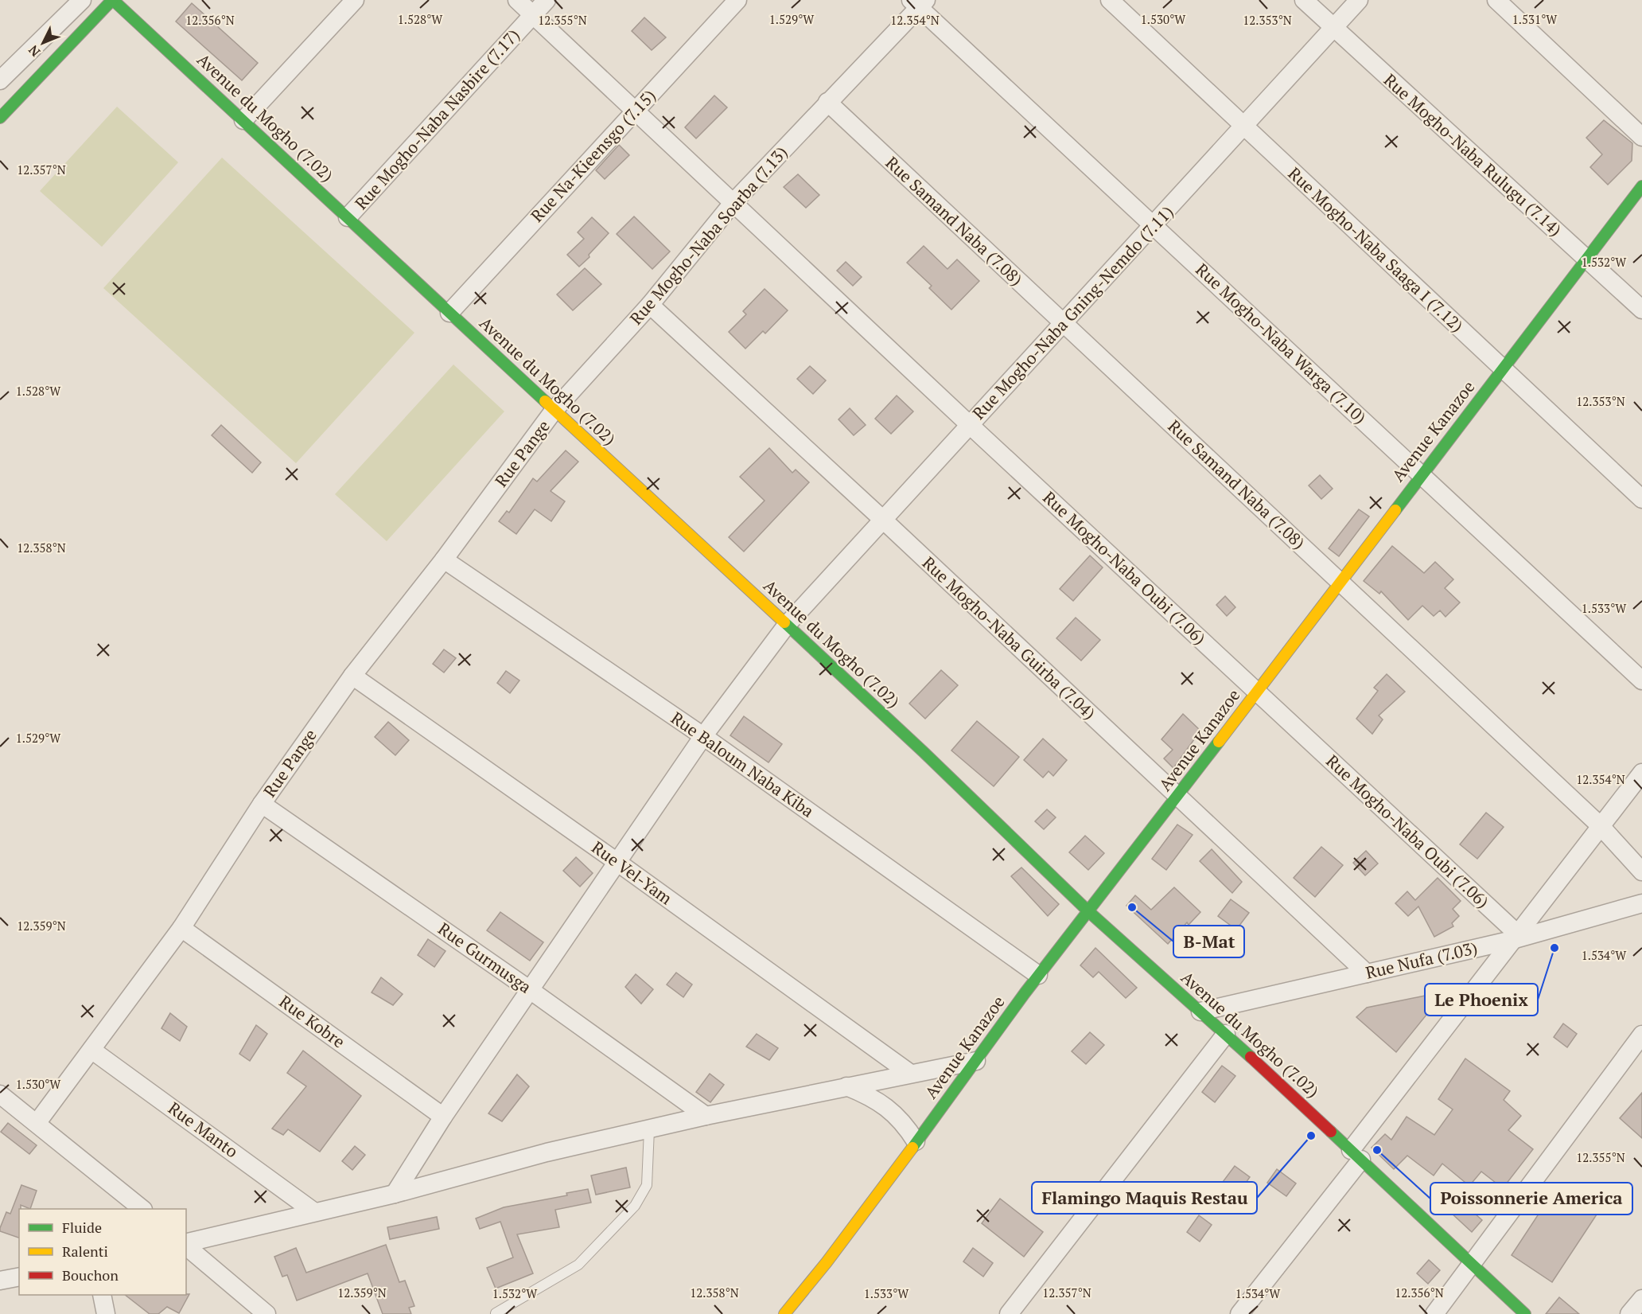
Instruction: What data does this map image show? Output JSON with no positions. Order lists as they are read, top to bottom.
{
  "streets": {
    "main road": ["Avenue du Mogho (7.02)", "Avenue Kanazoe"],
    "street": [
      "Rue Mogho-Naba Nasbire (7.17)",
      "Rue Mogho-Naba Rulugu (7.14)",
      "Rue Na-Kieensgo (7.15)",
      "Rue Samand Naba (7.08)",
      "Rue Mogho-Naba Soarba (7.13)",
      "Rue Mogho-Naba Saaga I (7.12)",
      "Rue Mogho-Naba Gning-Nemdo (7.11)",
      "Rue Mogho-Naba Warga (7.10)",
      "Rue Pange",
      "Rue Mogho-Naba Oubi (7.06)",
      "Rue Mogho-Naba Guirba (7.04)",
      "Rue Baloum Naba Kiba",
      "Rue Vel-Yam",
      "Rue Gurmusga",
      "Rue Nufa (7.03)",
      "Rue Kobre",
      "Rue Manto"
    ]
  },
  "crossings": [
    ["Avenue du Mogho (7.02)", "Rue Mogho-Naba Nasbire (7.17)"],
    ["Avenue du Mogho (7.02)", "Rue Na-Kieensgo (7.15)"],
    ["Avenue du Mogho (7.02)", "Rue Mogho-Naba Soarba (7.13)"],
    ["Avenue du Mogho (7.02)", "Rue Mogho-Naba Gning-Nemdo (7.11)"],
    ["Avenue du Mogho (7.02)", "Avenue Kanazoe"],
    ["Avenue du Mogho (7.02)", "Rue Pange"],
    ["Avenue du Mogho (7.02)", "Rue Nufa (7.03)"],
    ["Rue Mogho-Naba Nasbire (7.17)", "Rue Mogho-Naba Oubi (7.06)"],
    ["Rue Mogho-Naba Rulugu (7.14)", "Rue Mogho-Naba Gning-Nemdo (7.11)"],
    ["Rue Mogho-Naba Rulugu (7.14)", "Avenue Kanazoe"],
    ["Rue Na-Kieensgo (7.15)", "Rue Mogho-Naba Oubi (7.06)"],
    ["Rue Samand Naba (7.08)", "Rue Mogho-Naba Soarba (7.13)"],
    ["Rue Samand Naba (7.08)", "Rue Mogho-Naba Gning-Nemdo (7.11)"],
    ["Rue Samand Naba (7.08)", "Avenue Kanazoe"],
    ["Rue Mogho-Naba Soarba (7.13)", "Rue Mogho-Naba Warga (7.10)"],
    ["Rue Mogho-Naba Soarba (7.13)", "Rue Pange"],
    ["Rue Mogho-Naba Soarba (7.13)", "Rue Mogho-Naba Oubi (7.06)"],
    ["Rue Mogho-Naba Soarba (7.13)", "Rue Mogho-Naba Guirba (7.04)"],
    ["Rue Mogho-Naba Saaga I (7.12)", "Rue Mogho-Naba Gning-Nemdo (7.11)"],
    ["Rue Mogho-Naba Saaga I (7.12)", "Avenue Kanazoe"],
    ["Rue Mogho-Naba Gning-Nemdo (7.11)", "Rue Mogho-Naba Warga (7.10)"],
    ["Rue Mogho-Naba Gning-Nemdo (7.11)", "Rue Mogho-Naba Oubi (7.06)"],
    ["Rue Mogho-Naba Gning-Nemdo (7.11)", "Rue Mogho-Naba Guirba (7.04)"],
    ["Rue Mogho-Naba Gning-Nemdo (7.11)", "Rue Baloum Naba Kiba"],
    ["Rue Mogho-Naba Gning-Nemdo (7.11)", "Rue Vel-Yam"],
    ["Rue Mogho-Naba Gning-Nemdo (7.11)", "Rue Gurmusga"],
    ["Rue Mogho-Naba Gning-Nemdo (7.11)", "Rue Kobre"],
    ["Rue Mogho-Naba Warga (7.10)", "Avenue Kanazoe"],
    ["Avenue Kanazoe", "Rue Mogho-Naba Oubi (7.06)"],
    ["Avenue Kanazoe", "Rue Mogho-Naba Guirba (7.04)"],
    ["Avenue Kanazoe", "Rue Baloum Naba Kiba"],
    ["Rue Pange", "Rue Baloum Naba Kiba"],
    ["Rue Pange", "Rue Vel-Yam"],
    ["Rue Pange", "Rue Gurmusga"],
    ["Rue Pange", "Rue Kobre"],
    ["Rue Pange", "Rue Manto"],
    ["Rue Mogho-Naba Oubi (7.06)", "Rue Nufa (7.03)"],
    ["Rue Mogho-Naba Guirba (7.04)", "Rue Nufa (7.03)"]
  ],
  "places": [
    "B-Mat",
    "Le Phoenix",
    "Flamingo Maquis Restau",
    "Poissonnerie America"
  ],
  "legend": ["Fluide", "Ralenti", "Bouchon"],
  "north": "bottom left",
  "coordinates": [
    "1.528°W",
    "1.529°W",
    "1.530°W",
    "1.531°W",
    "12.356°N",
    "12.354°N",
    "12.353°N",
    "12.355°N",
    "12.357°N",
    "1.532°W",
    "12.358°N",
    "1.533°W",
    "12.359°N",
    "1.534°W"
  ]
}
